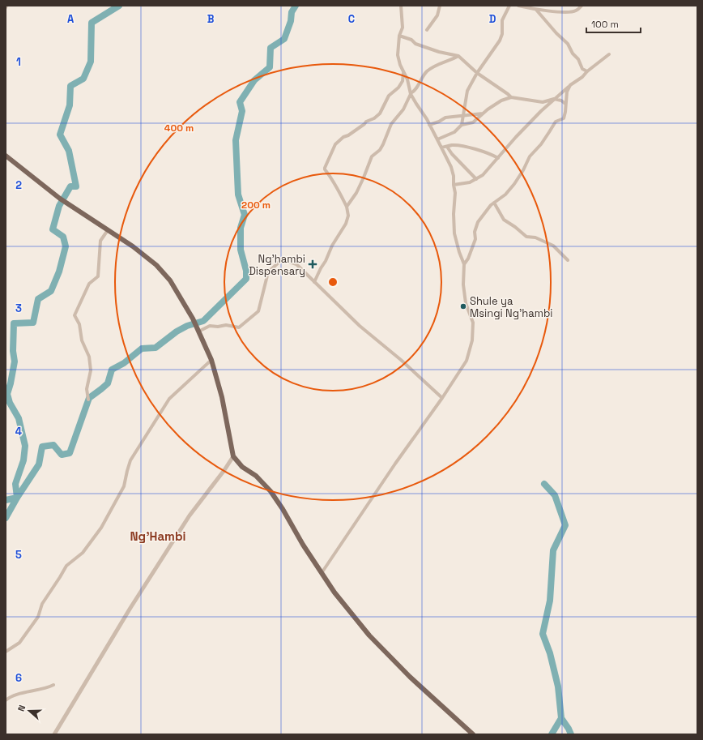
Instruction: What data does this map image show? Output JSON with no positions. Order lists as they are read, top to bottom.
{
  "districts": ["Ng'Hambi"],
  "places": {
    "health": ["Ng'hambi Dispensary"],
    "other": ["Shule ya Msingi Ng'hambi"]
  },
  "scale_bar": "100 m",
  "north": "left",
  "grid": {
    "columns": [
      "A",
      "B",
      "C",
      "D"
    ],
    "rows": [
      "1",
      "2",
      "3",
      "4",
      "5",
      "6"
    ]
  },
  "rings": ["400 m", "200 m"]
}
